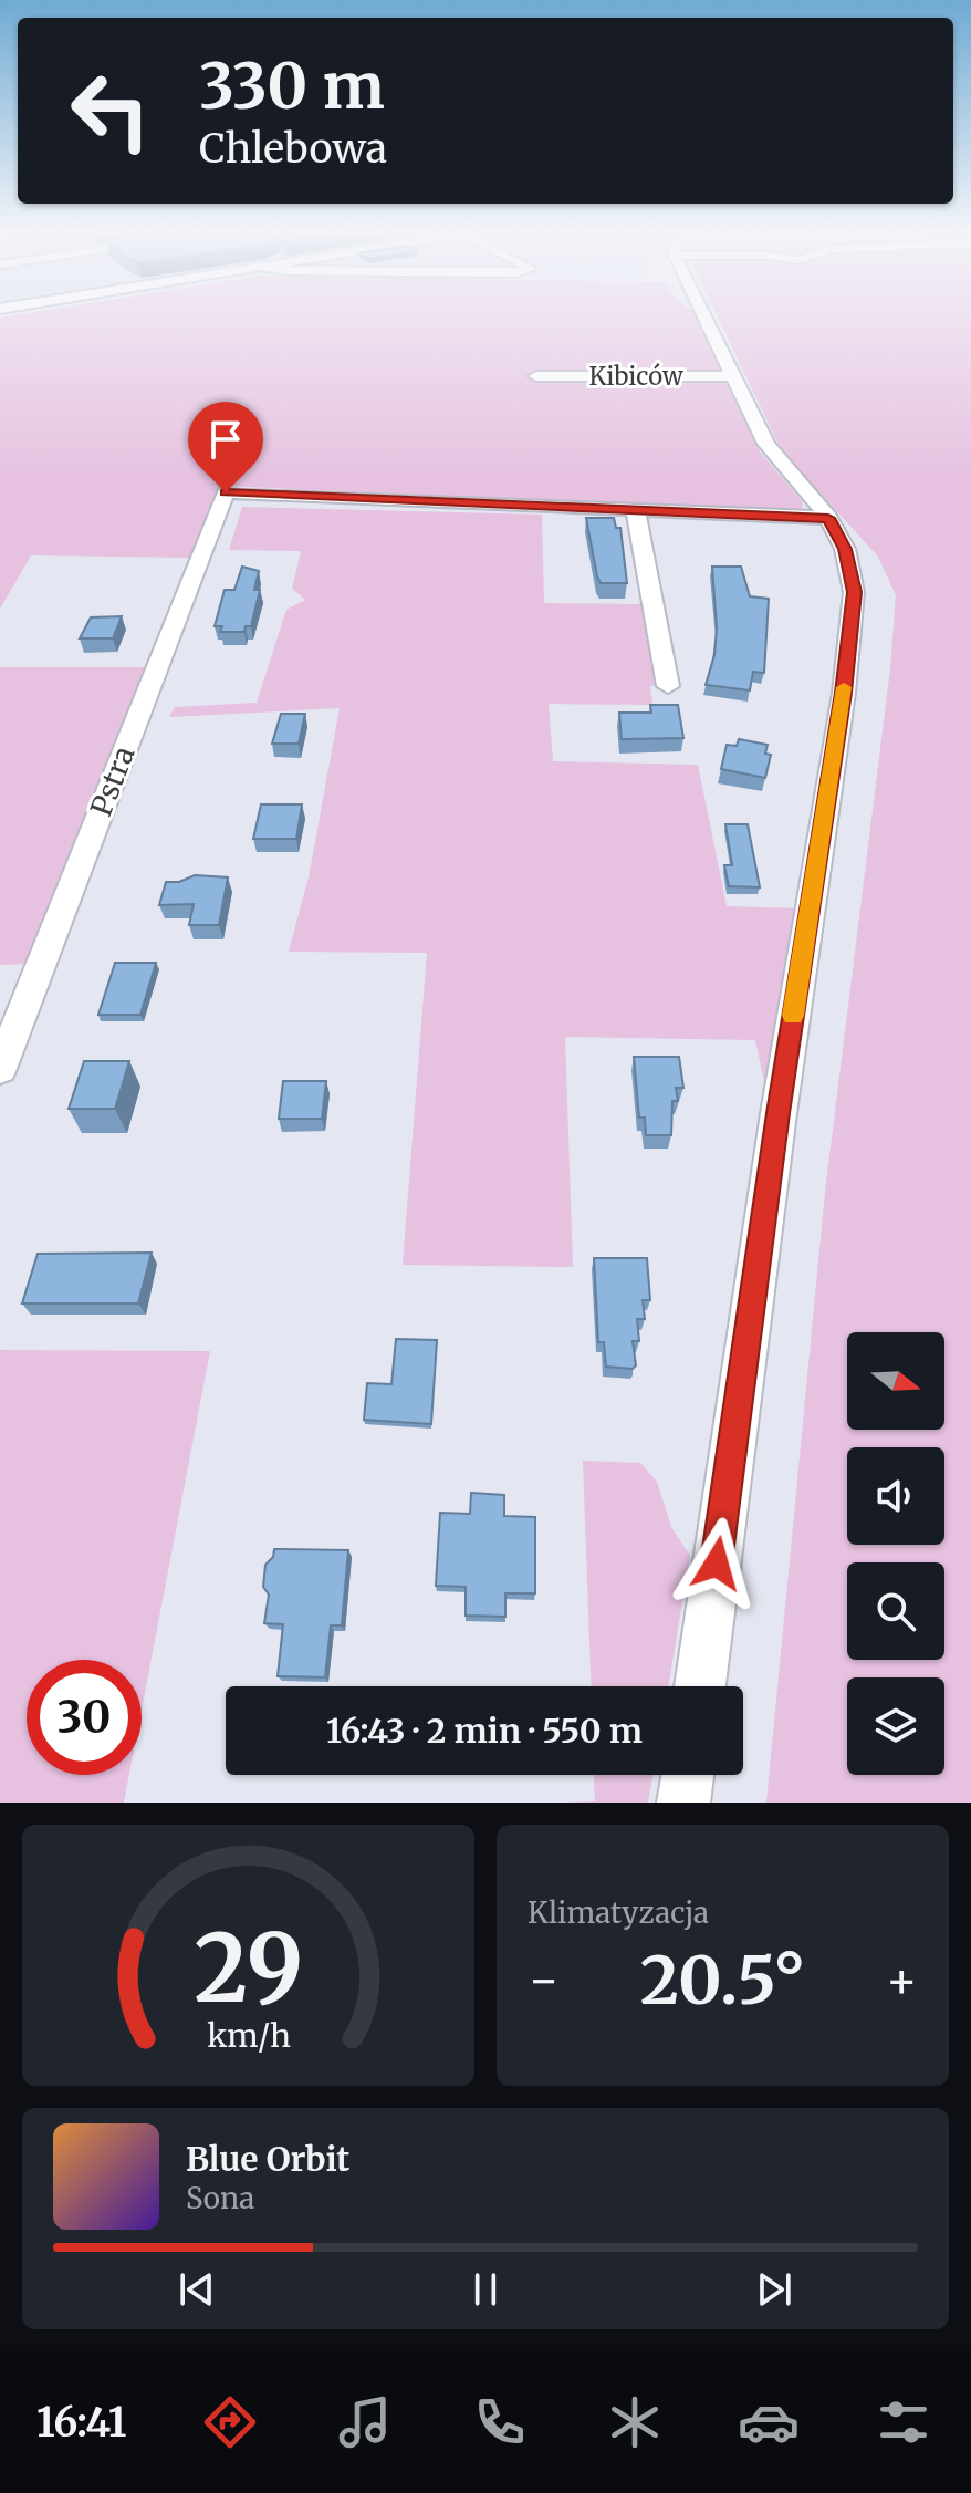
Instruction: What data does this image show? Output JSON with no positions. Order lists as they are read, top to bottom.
{
  "streets": {
    "street": ["Kibiców", "Pstra"]
  },
  "north": "right",
  "page": {
    "turn": ["330 m", "Chlebowa"],
    "limit": "30",
    "trip": "16:43 · 2 min · 550 m",
    "tile": "Klimatyzacja",
    "heat": ["−", "20.5°", "+"],
    "song": ["Blue Orbit", "Sona"],
    "tabs": "16:41",
    "gauge": ["29", "km/h"]
  }
}
